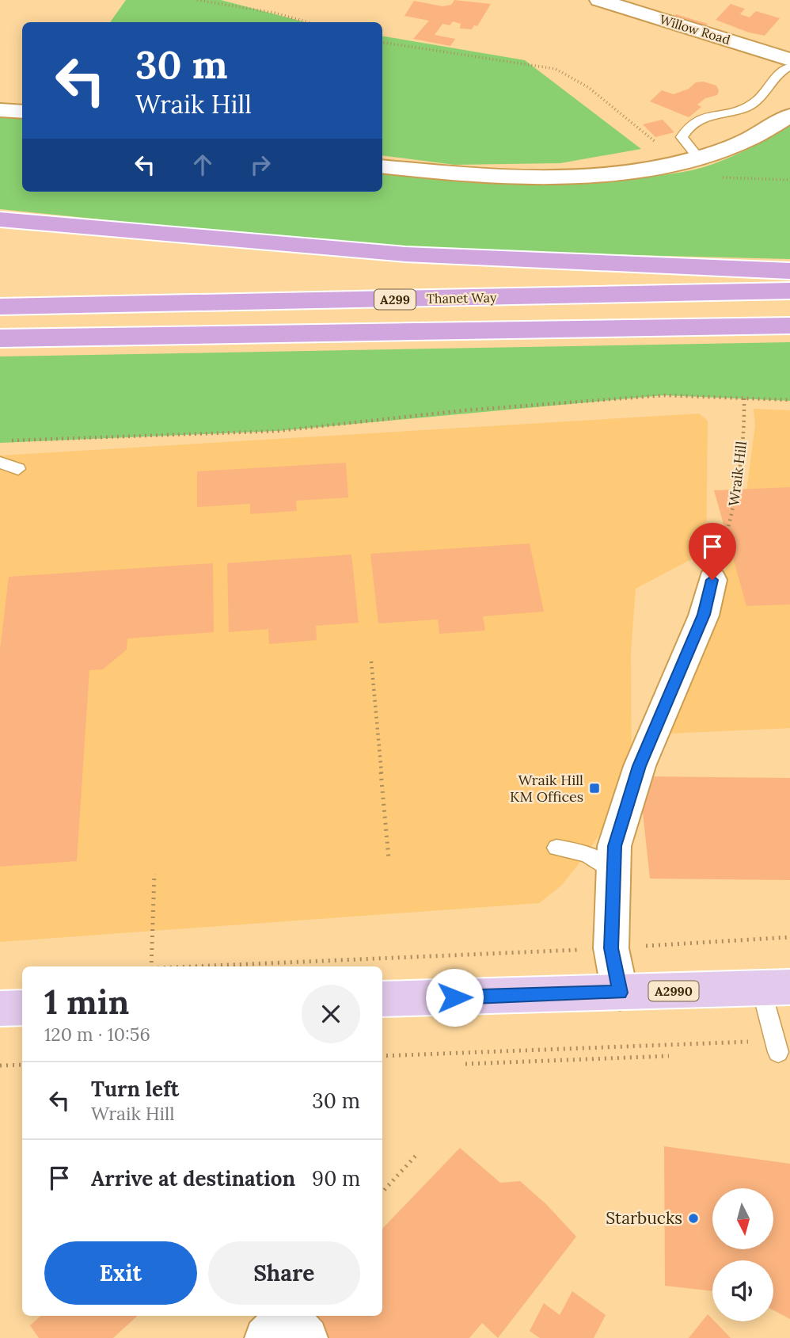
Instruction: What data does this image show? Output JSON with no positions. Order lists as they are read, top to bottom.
{
  "streets": {
    "highway": ["Thanet Way", "A299"],
    "main road": ["A2990"],
    "street": ["Willow Road"],
    "path": ["Wraik Hill"]
  },
  "places": {
    "transit": ["Wraik Hill KM Offices"],
    "other": ["Starbucks"]
  },
  "north": "bottom",
  "page": {
    "turn": ["30 m", "Wraik Hill"],
    "heading": ["1 min", "120 m · 10:56"],
    "list": [
      {
        "name": "Turn left",
        "note": "Wraik Hill",
        "value": "30 m"
      },
      {
        "name": "Arrive at destination",
        "value": "90 m"
      }
    ],
    "buttons": ["Exit", "Share"]
  }
}
